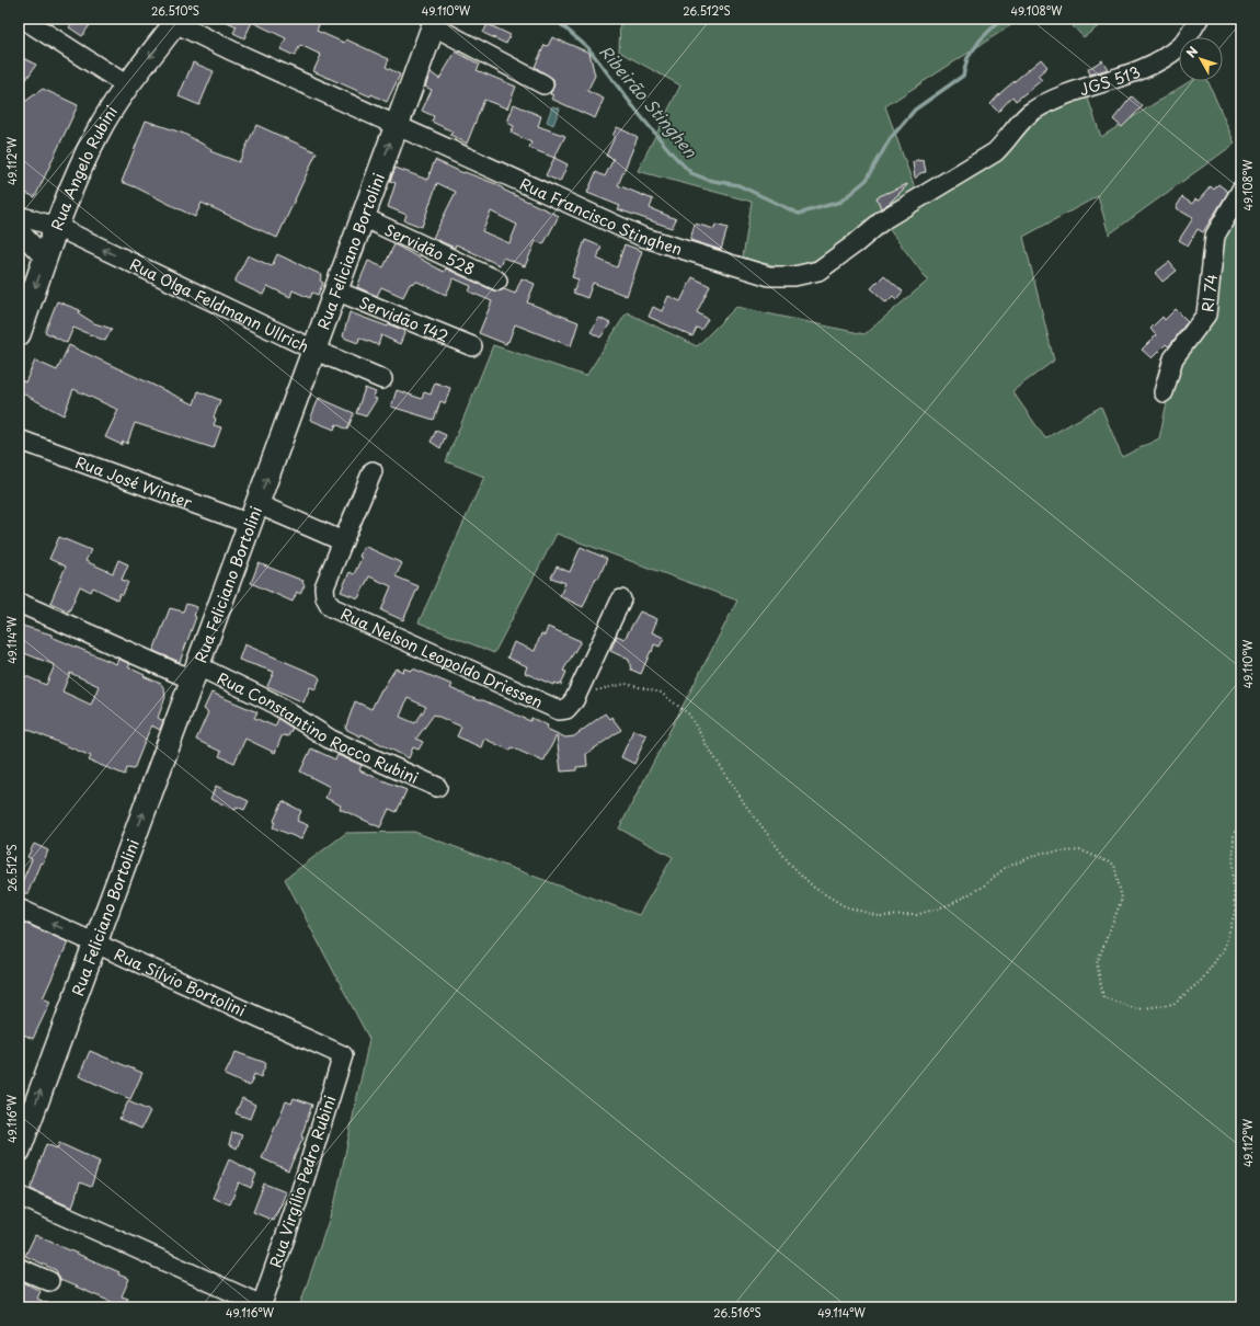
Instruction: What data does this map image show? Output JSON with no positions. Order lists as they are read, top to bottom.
{
  "streets": {
    "main road": ["Rua Angelo Rubini", "Rua Feliciano Bortolini"],
    "street": [
      "JGS 513",
      "Rua Francisco Stinghen",
      "Servidão 528",
      "RI 74",
      "Rua Olga Feldmann Ullrich",
      "Servidão 142",
      "Rua José Winter",
      "Rua Nelson Leopoldo Driessen",
      "Rua Constantino Rocco Rubini",
      "Rua Sílvio Bortolini",
      "Rua Virgílio Pedro Rubini"
    ]
  },
  "crossings": [
    ["JGS 513", "Rua Francisco Stinghen"],
    ["Rua Angelo Rubini", "Rua Francisco Stinghen"],
    ["Rua Angelo Rubini", "Rua Olga Feldmann Ullrich"],
    ["Rua Francisco Stinghen", "Rua Feliciano Bortolini"],
    ["Servidão 528", "Rua Feliciano Bortolini"],
    ["Rua Feliciano Bortolini", "Rua Olga Feldmann Ullrich"],
    ["Rua Feliciano Bortolini", "Servidão 142"],
    ["Rua Feliciano Bortolini", "Rua José Winter"],
    ["Rua Feliciano Bortolini", "Rua Constantino Rocco Rubini"],
    ["Rua Feliciano Bortolini", "Rua Sílvio Bortolini"],
    ["Rua Sílvio Bortolini", "Rua Virgílio Pedro Rubini"]
  ],
  "one_way": ["Rua Angelo Rubini", "Rua Feliciano Bortolini", "Rua Olga Feldmann Ullrich"],
  "water": ["Ribeirão Stinghen"],
  "north": "top left",
  "coordinates": [
    "26.510°S",
    "49.110°W",
    "26.512°S",
    "49.108°W",
    "49.112°W",
    "49.114°W",
    "49.116°W",
    "26.516°S"
  ]
}
